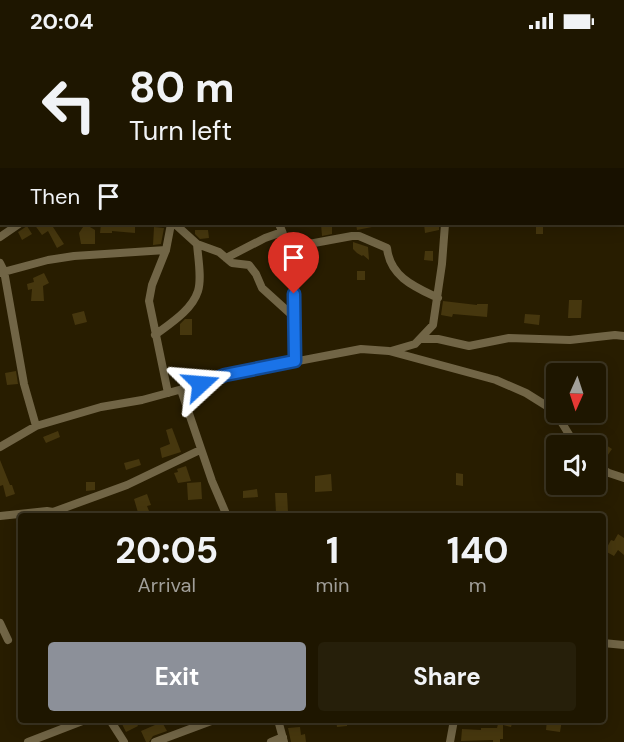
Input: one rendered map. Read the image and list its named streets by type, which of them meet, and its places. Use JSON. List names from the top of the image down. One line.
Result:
{"north":"bottom","page":{"status":"20:04","turn":["80 m","Turn left"],"then":"Then","eta":["20:05","Arrival","1","min","140","m"],"buttons":["Exit","Share"]}}
